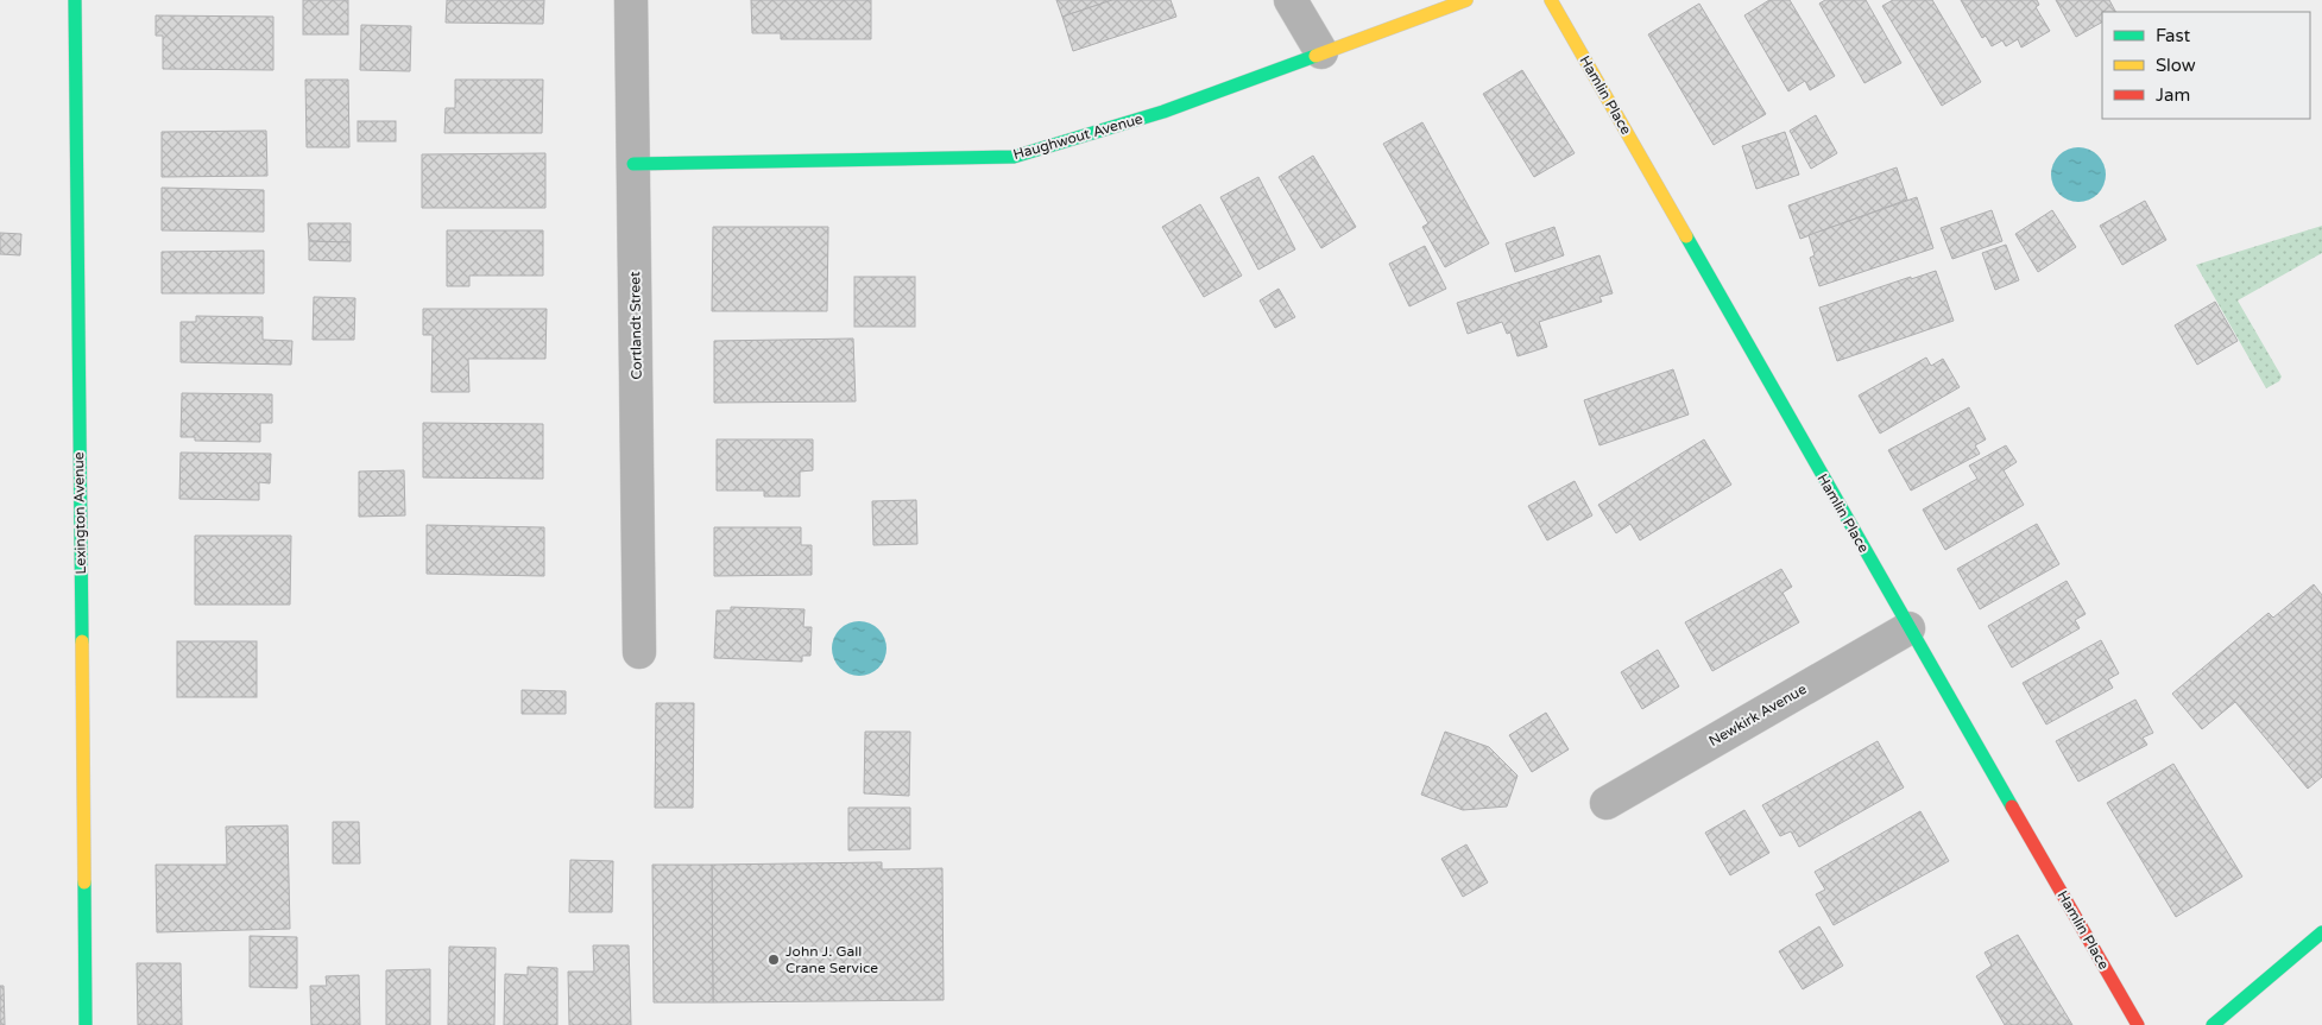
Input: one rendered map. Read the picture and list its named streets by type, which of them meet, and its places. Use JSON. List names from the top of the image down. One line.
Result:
{"streets":{"street":["Hamlin Place","Haughwout Avenue","Cortlandt Street","Lexington Avenue","Newkirk Avenue"]},"crossings":[["Hamlin Place","Newkirk Avenue"],["Haughwout Avenue","Cortlandt Street"]],"places":["John J. Gall Crane Service"],"legend":["Fast","Slow","Jam"]}
